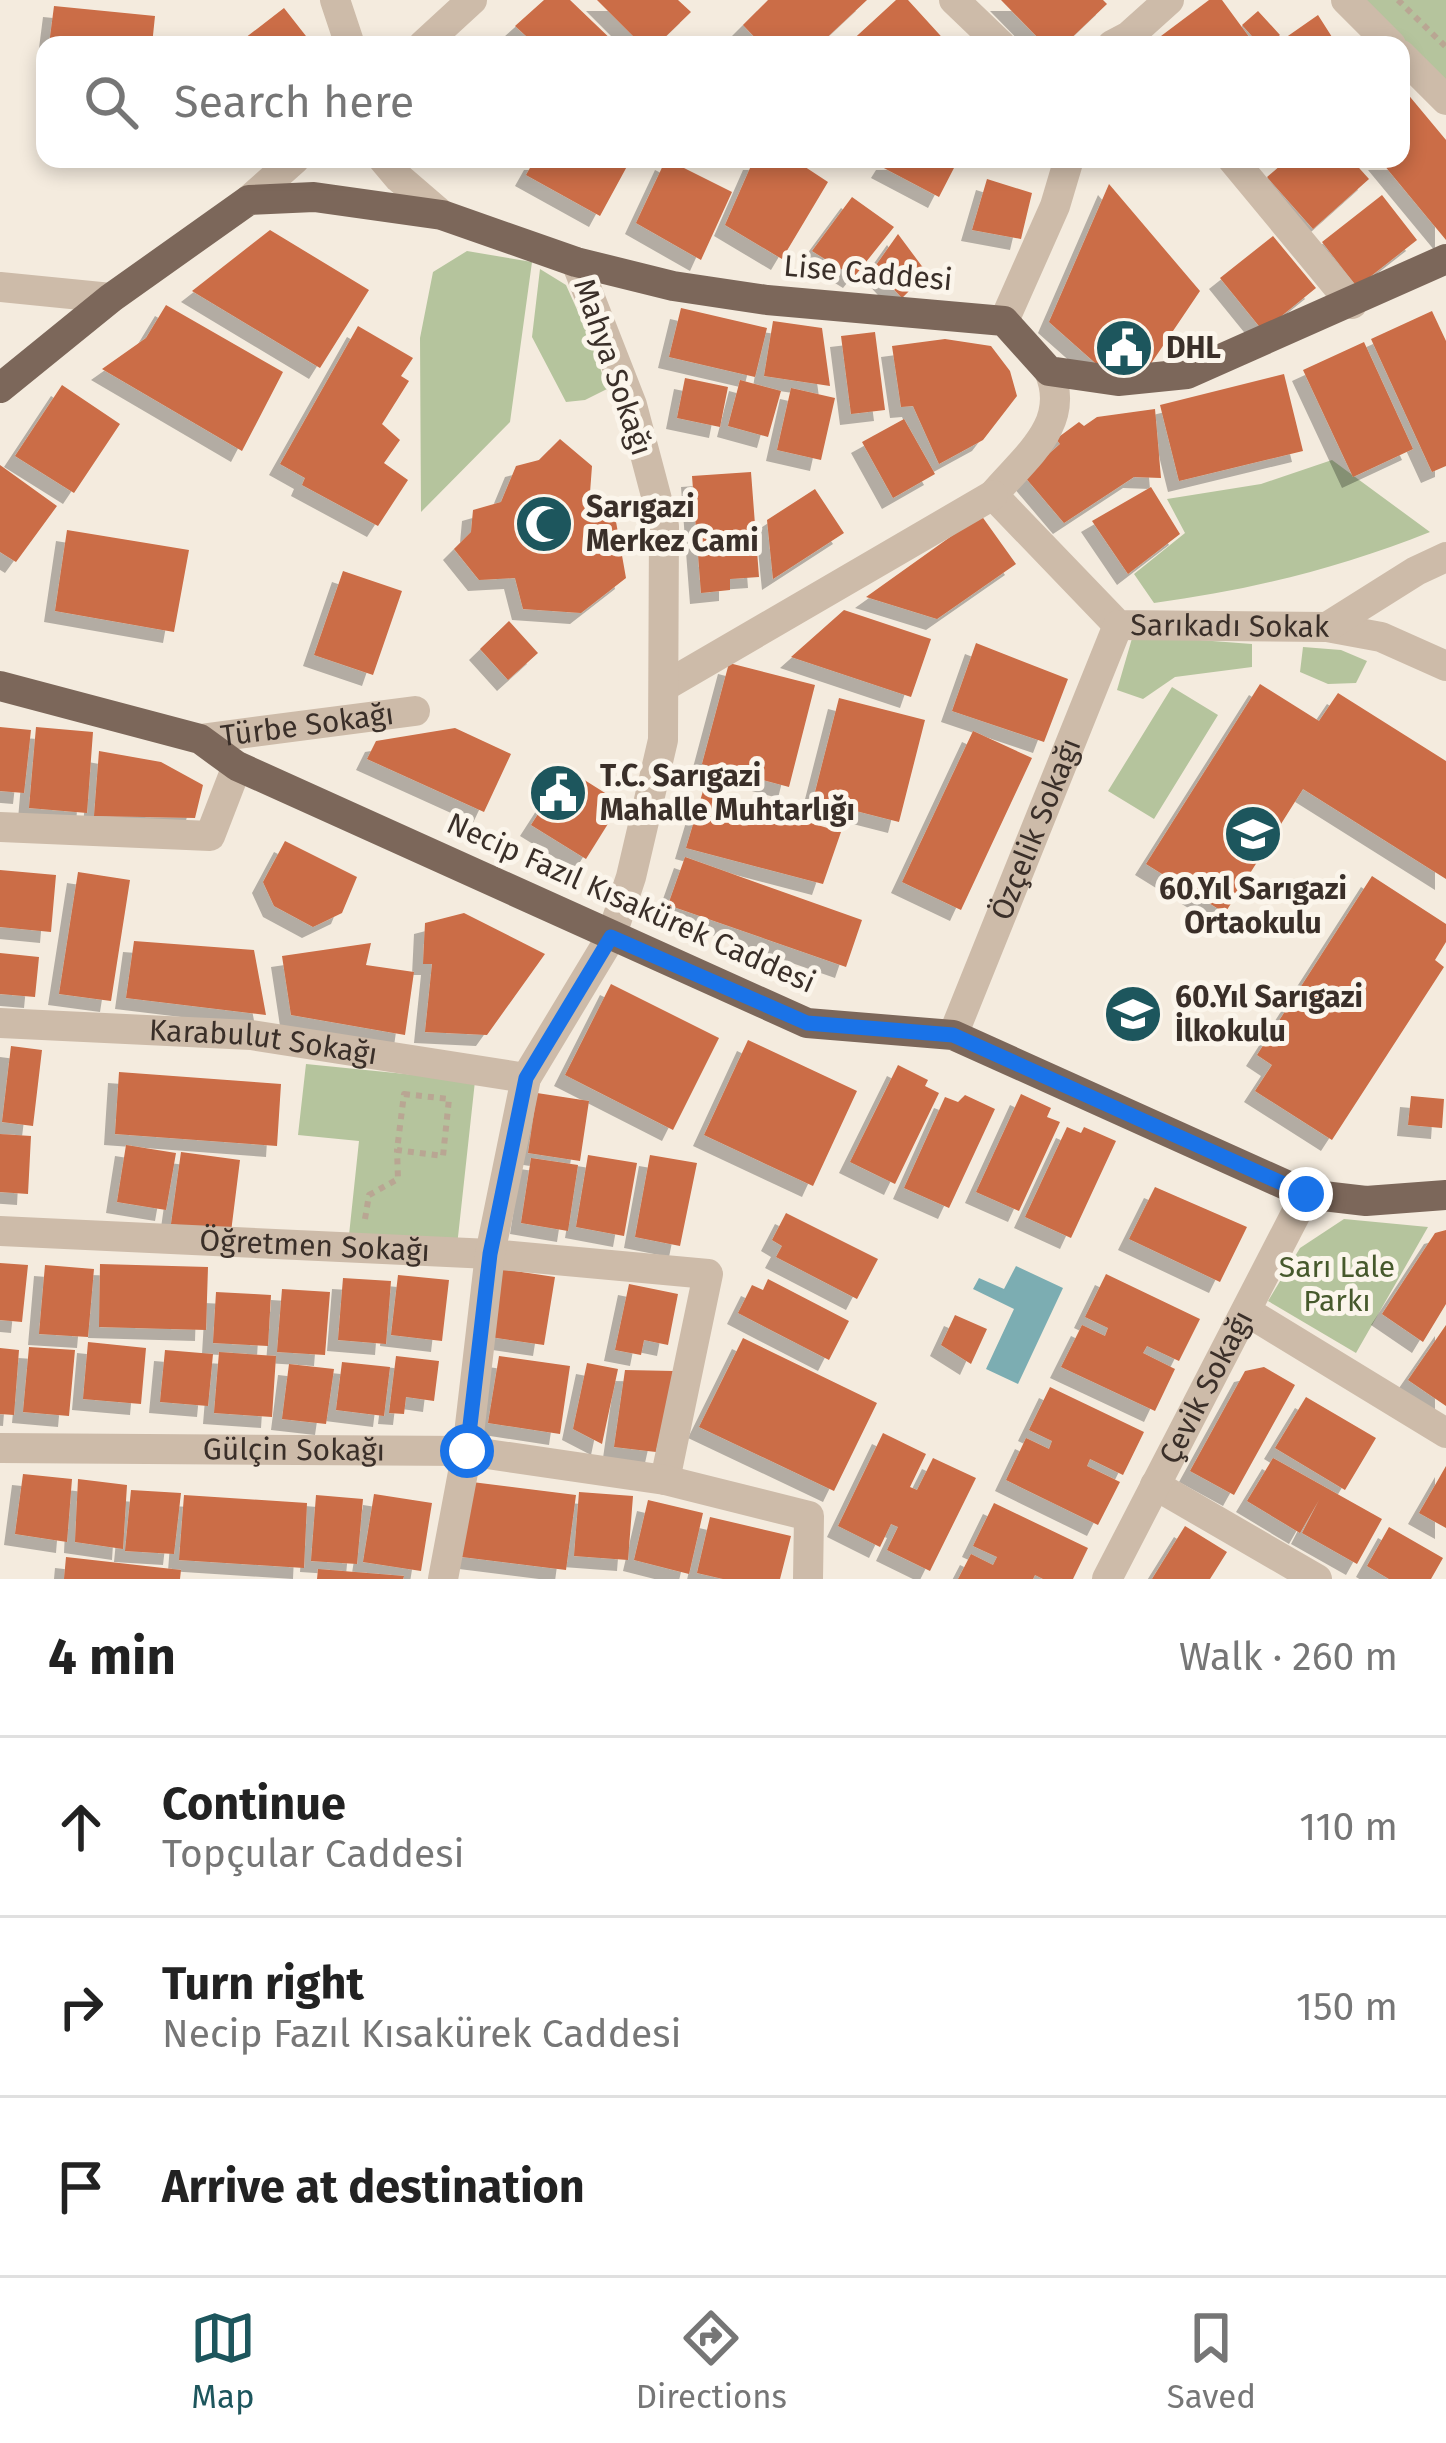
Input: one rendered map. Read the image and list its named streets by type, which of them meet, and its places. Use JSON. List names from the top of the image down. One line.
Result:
{"streets":{"main road":["Lise Caddesi","Necip Fazıl Kısakürek Caddesi"],"street":["Mahya Sokağı","Sarıkadı Sokak","Türbe Sokağı","Özçelik Sokağı","Karabulut Sokağı","Öğretmen Sokağı","Çevik Sokağı","Gülçin Sokağı"]},"crossings":[["Lise Caddesi","Mahya Sokağı"],["Mahya Sokağı","Necip Fazıl Kısakürek Caddesi"],["Mahya Sokağı","Karabulut Sokağı"],["Mahya Sokağı","Öğretmen Sokağı"],["Mahya Sokağı","Gülçin Sokağı"],["Sarıkadı Sokak","Özçelik Sokağı"],["Türbe Sokağı","Necip Fazıl Kısakürek Caddesi"],["Özçelik Sokağı","Necip Fazıl Kısakürek Caddesi"],["Necip Fazıl Kısakürek Caddesi","Çevik Sokağı"],["Öğretmen Sokağı","Gülçin Sokağı"]],"parks":["Sarı Lale Parkı"],"places":{"public building":["DHL","T.C. Sarıgazi Mahalle Muhtarlığı"],"mosque":["Sarıgazi Merkez Cami"],"school or university":["60.Yıl Sarıgazi Ortaokulu","60.Yıl Sarıgazi İlkokulu"]},"page":{"search":"Search here","heading":["4 min","Walk · 260 m"],"list":[["Continue","Topçular Caddesi","110 m"],["Turn right","Necip Fazıl Kısakürek Caddesi","150 m"],"Arrive at destination"],"nav":["Map","Directions","Saved"]}}
